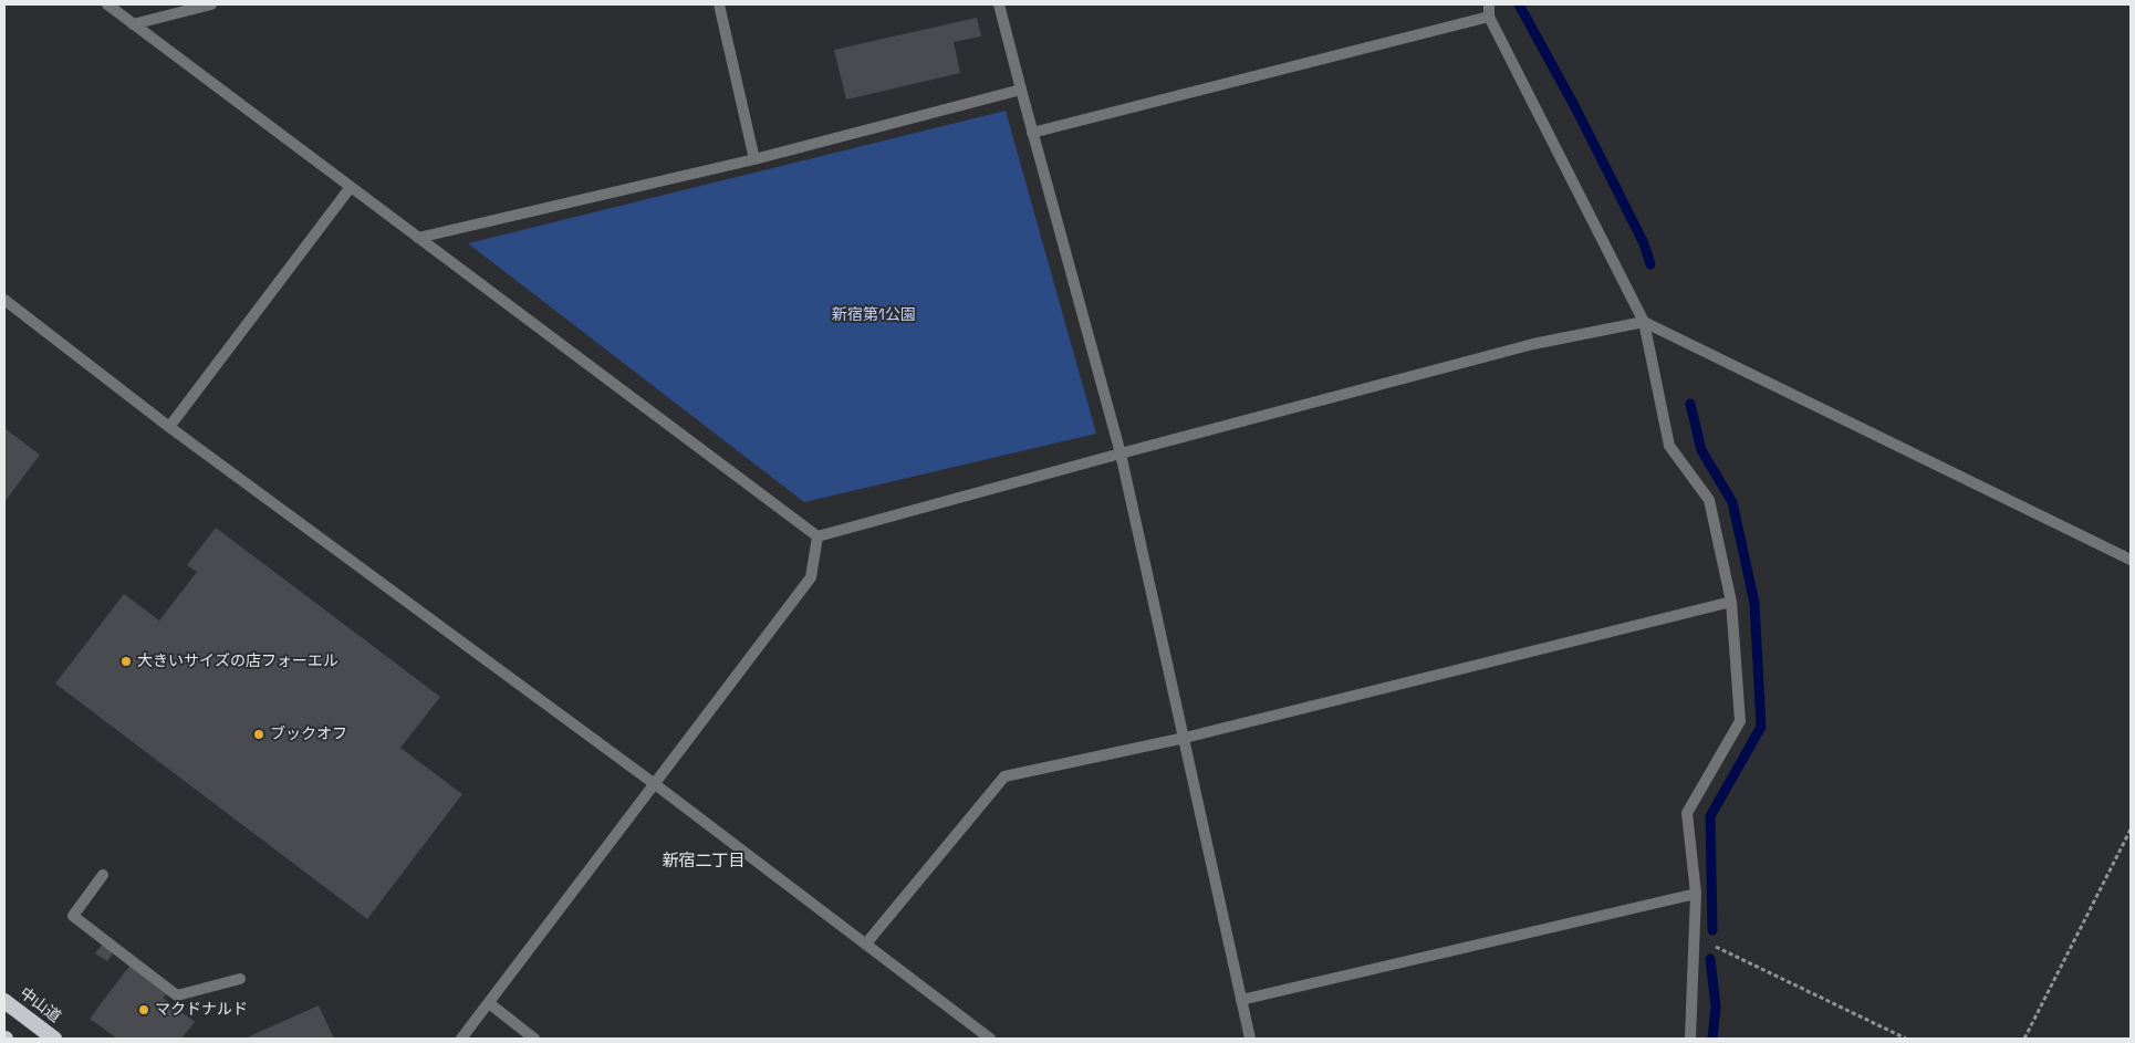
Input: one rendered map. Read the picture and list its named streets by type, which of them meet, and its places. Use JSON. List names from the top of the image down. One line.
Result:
{"streets":{"highway":["中山道"]},"districts":["新宿二丁目"],"parks":["新宿第1公園"],"places":["大きいサイズの店フォーエル","ブックオフ","マクドナルド"]}
